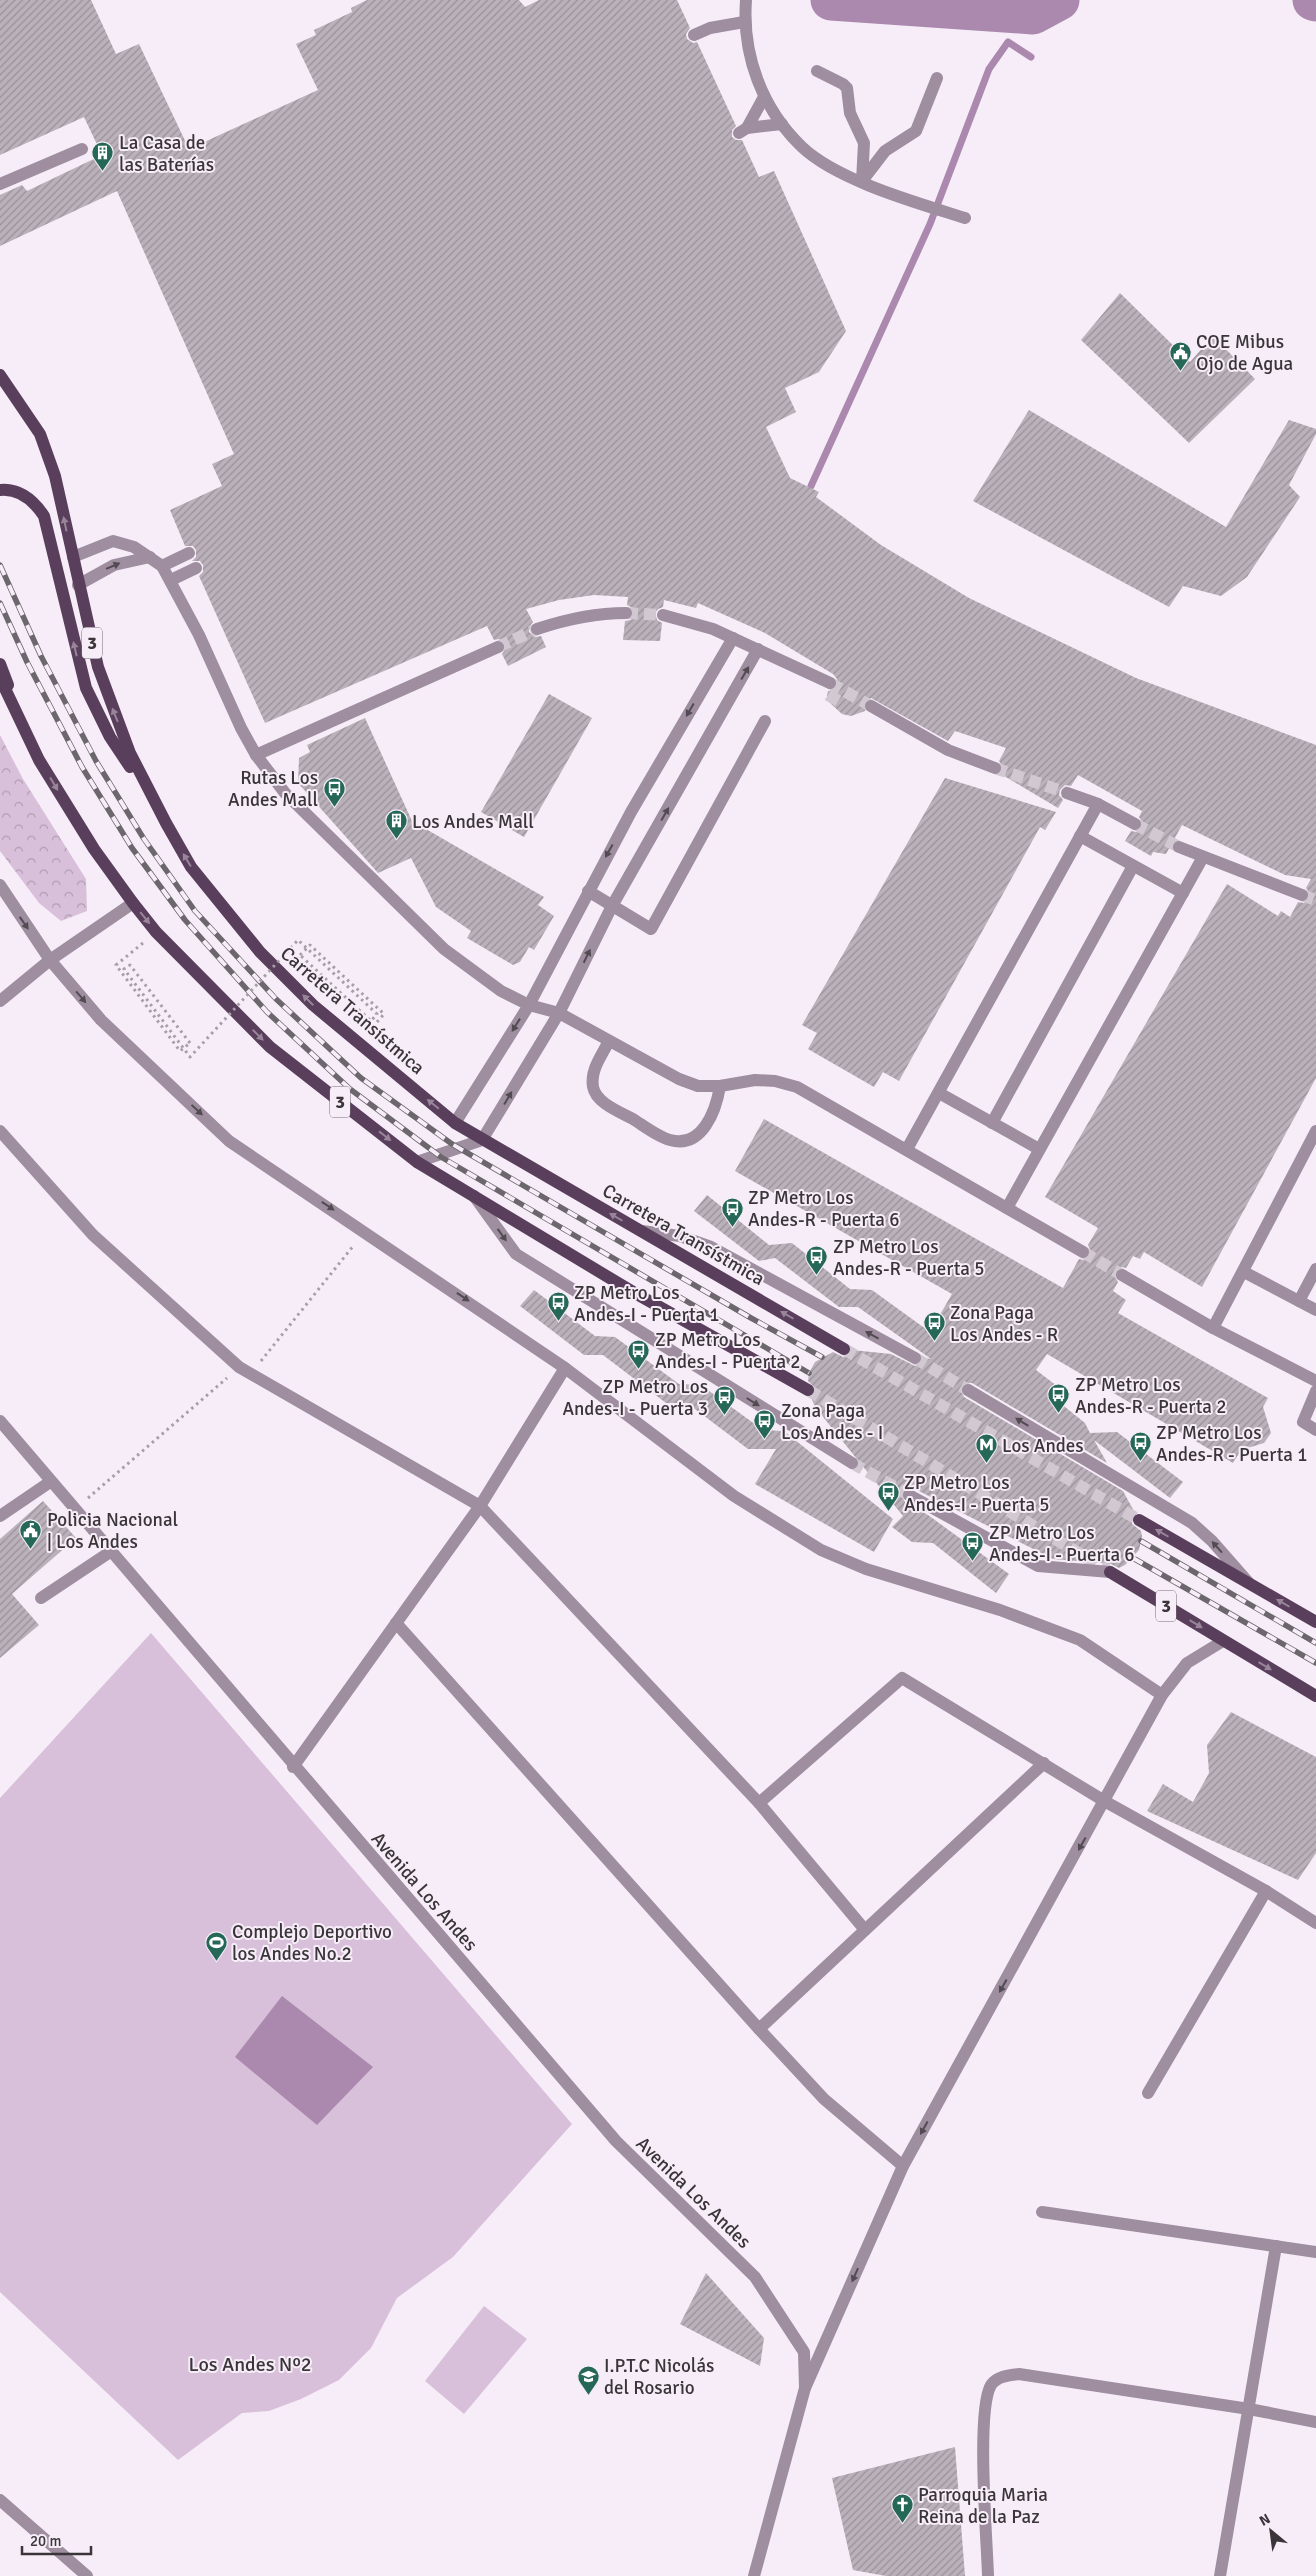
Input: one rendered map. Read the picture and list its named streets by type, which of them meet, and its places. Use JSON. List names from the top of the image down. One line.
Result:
{"streets":{"main road":["3","Carretera Transístmica"],"street":["Avenida Los Andes"]},"districts":["Los Andes Nº2"],"places":{"building":["La Casa de las Baterías","Los Andes Mall"],"public building":["COE Mibus Ojo de Agua","Policia Nacional | Los Andes"],"bus stop":["Rutas Los Andes Mall","ZP Metro Los Andes-R - Puerta 6","ZP Metro Los Andes-R - Puerta 5","ZP Metro Los Andes-I - Puerta 1","Zona Paga Los Andes - R","ZP Metro Los Andes-I - Puerta 2","ZP Metro Los Andes-R - Puerta 2","ZP Metro Los Andes-I - Puerta 3","Zona Paga Los Andes - I","ZP Metro Los Andes-R - Puerta 1","ZP Metro Los Andes-I - Puerta 5","ZP Metro Los Andes-I - Puerta 6"],"metro station":["Los Andes"],"sports":["Complejo Deportivo los Andes No.2"],"school or university":["I.P.T.C Nicolás del Rosario"],"church":["Parroquia Maria Reina de la Paz"]},"scale_bar":"20 m","north":"top left"}
